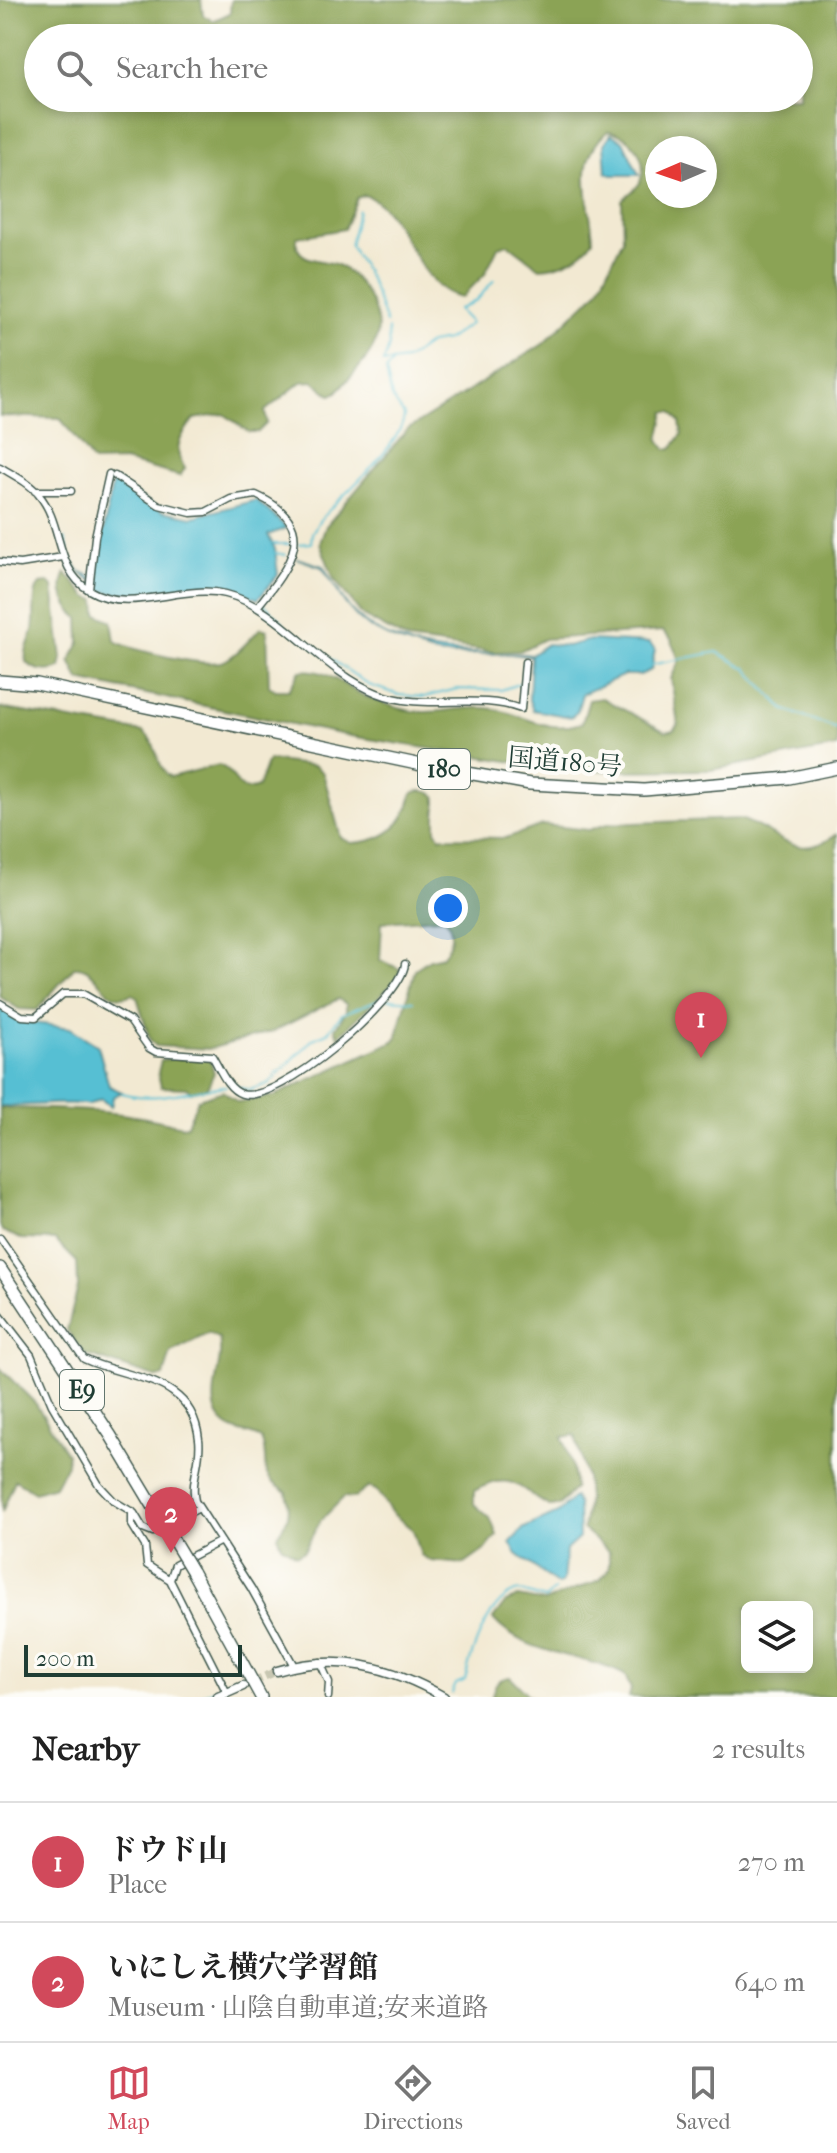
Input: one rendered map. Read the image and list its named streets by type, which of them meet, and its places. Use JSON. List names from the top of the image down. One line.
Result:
{"streets":{"highway":["国道180号","180","E9"]},"scale_bar":"200 m","north":"left","page":{"search":"Search here","pins":["1","2"],"scale":"200 m","heading":["Nearby","2 results"],"list":[{"mark":"1","name":"ドウド山","note":"Place","value":"270 m"},{"mark":"2","name":"いにしえ横穴学習館","note":"Museum · 山陰自動車道;安来道路","value":"640 m"}],"nav":["Map","Directions","Saved"]}}
